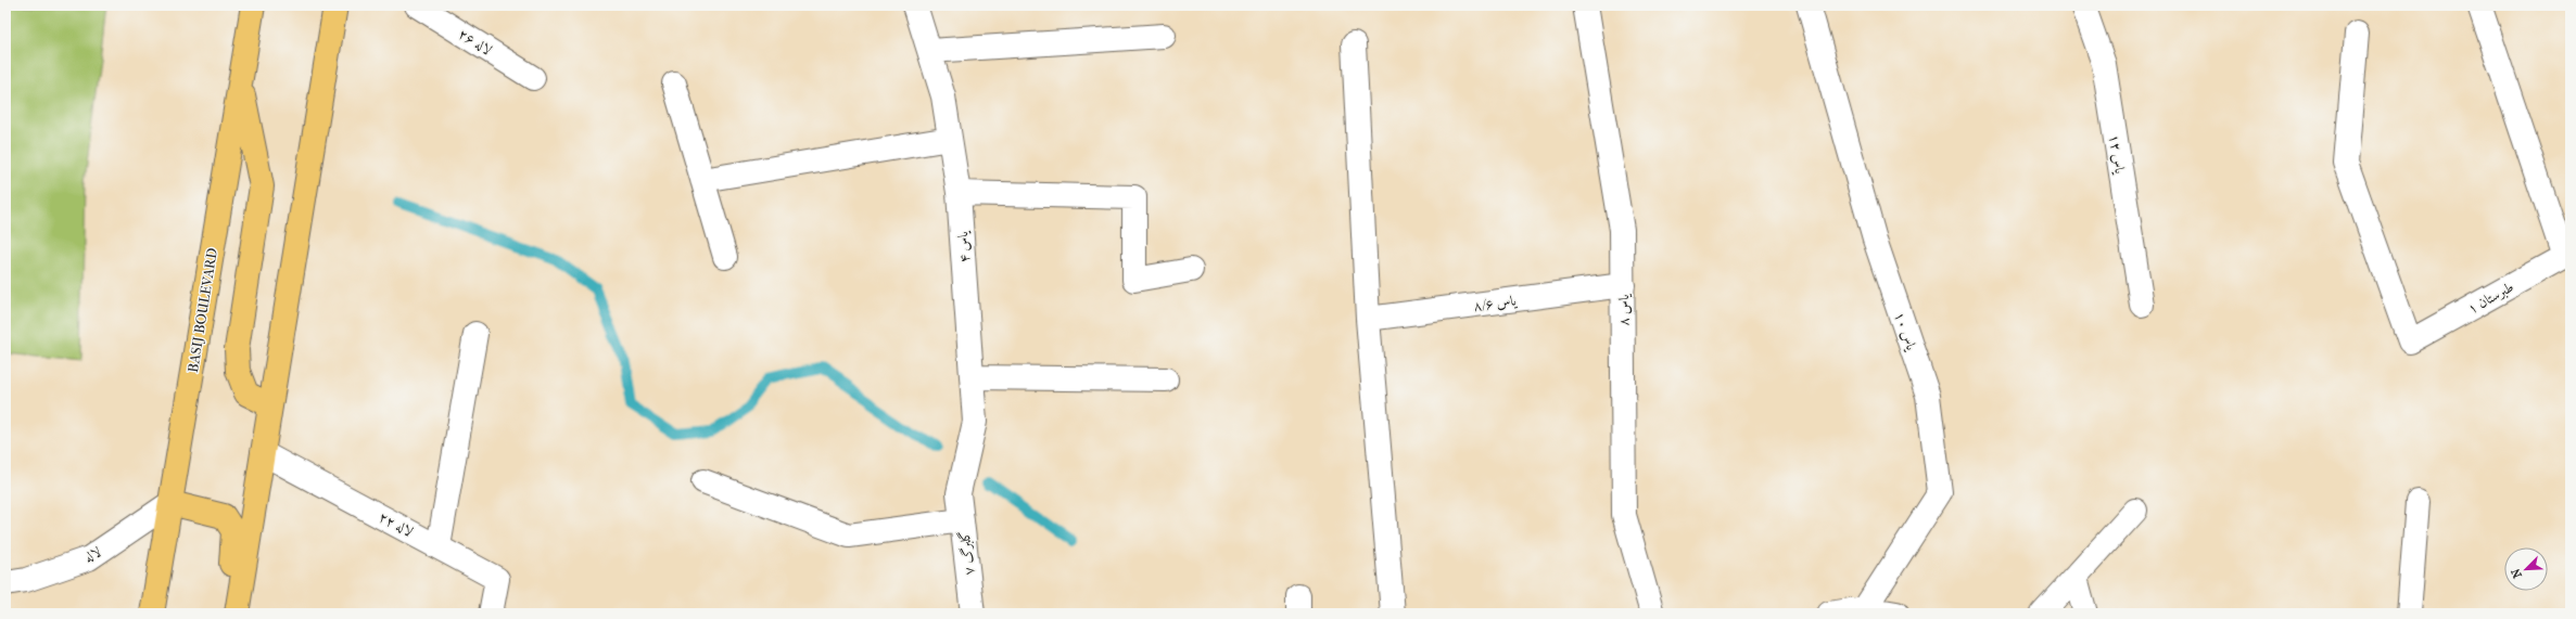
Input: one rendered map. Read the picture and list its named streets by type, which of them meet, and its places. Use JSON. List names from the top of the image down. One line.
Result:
{"streets":{"main road":["BASIJ BOULEVARD"],"street":["لاله ۲۶","یاس ۱۲","یاس ۴","طبرستان ۱","یاس ۸/۶","یاس ۸","یاس ۱۰","لاله ۲۲","گلبرگ ۷","لاله"]},"crossings":[["یاس ۴","گلبرگ ۷"],["یاس ۸/۶","یاس ۸"],["BASIJ BOULEVARD","لاله"]],"north":"bottom left"}
